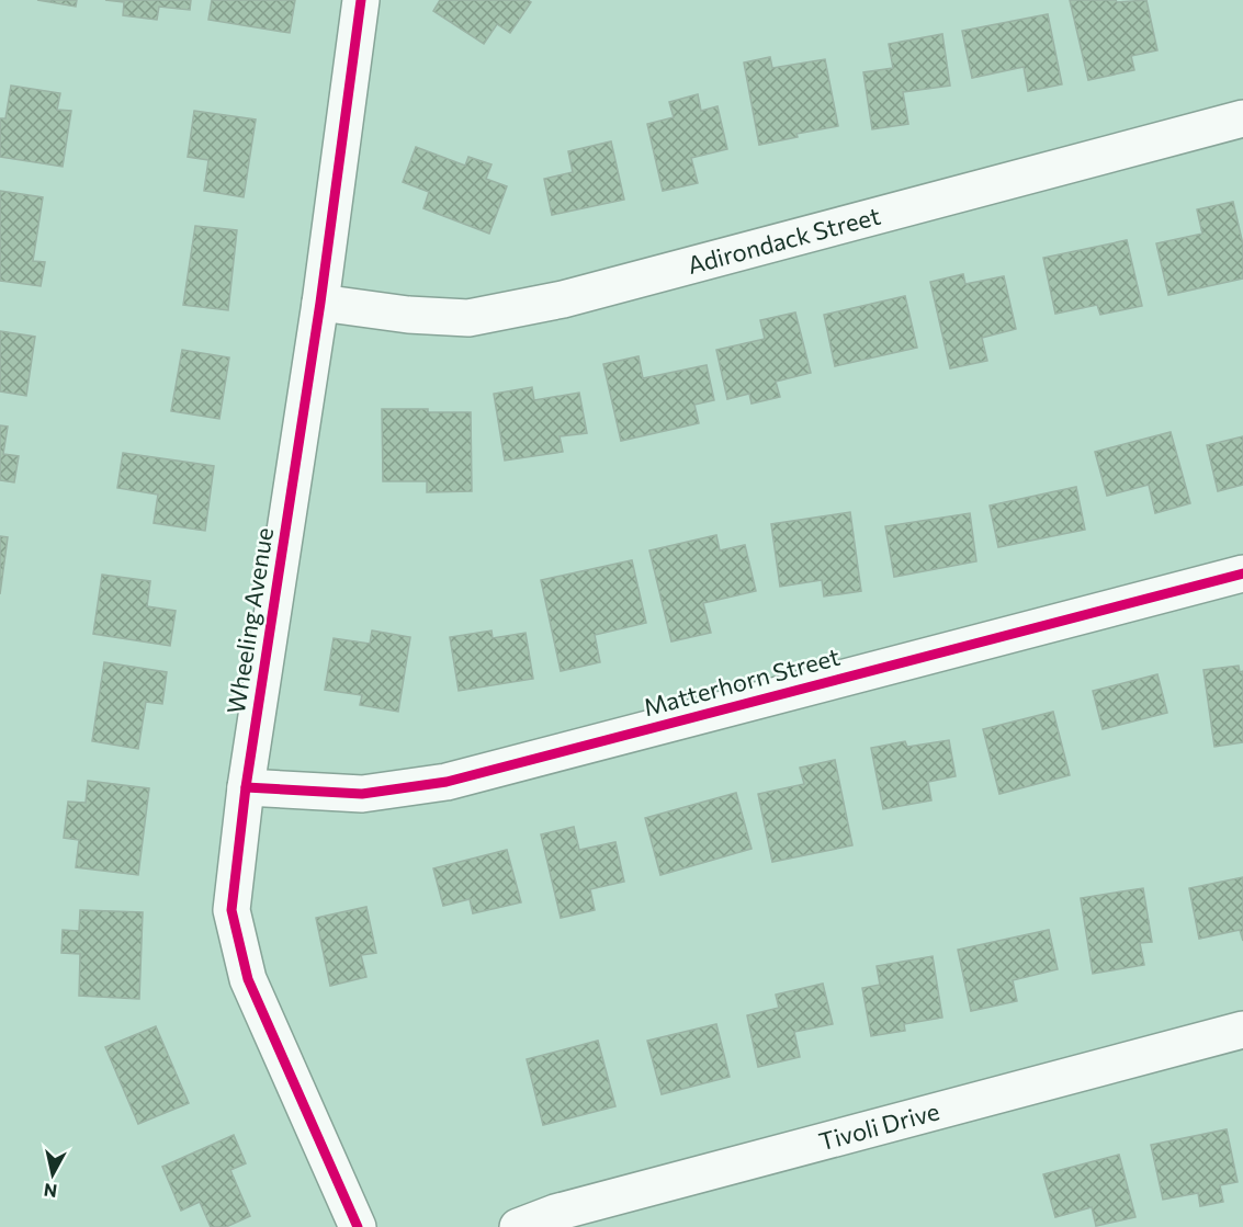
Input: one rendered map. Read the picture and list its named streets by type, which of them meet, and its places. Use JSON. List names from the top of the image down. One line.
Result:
{"streets":{"street":["Adirondack Street","Wheeling Avenue","Matterhorn Street","Tivoli Drive"]},"crossings":[["Adirondack Street","Wheeling Avenue"],["Wheeling Avenue","Matterhorn Street"]],"north":"bottom"}
